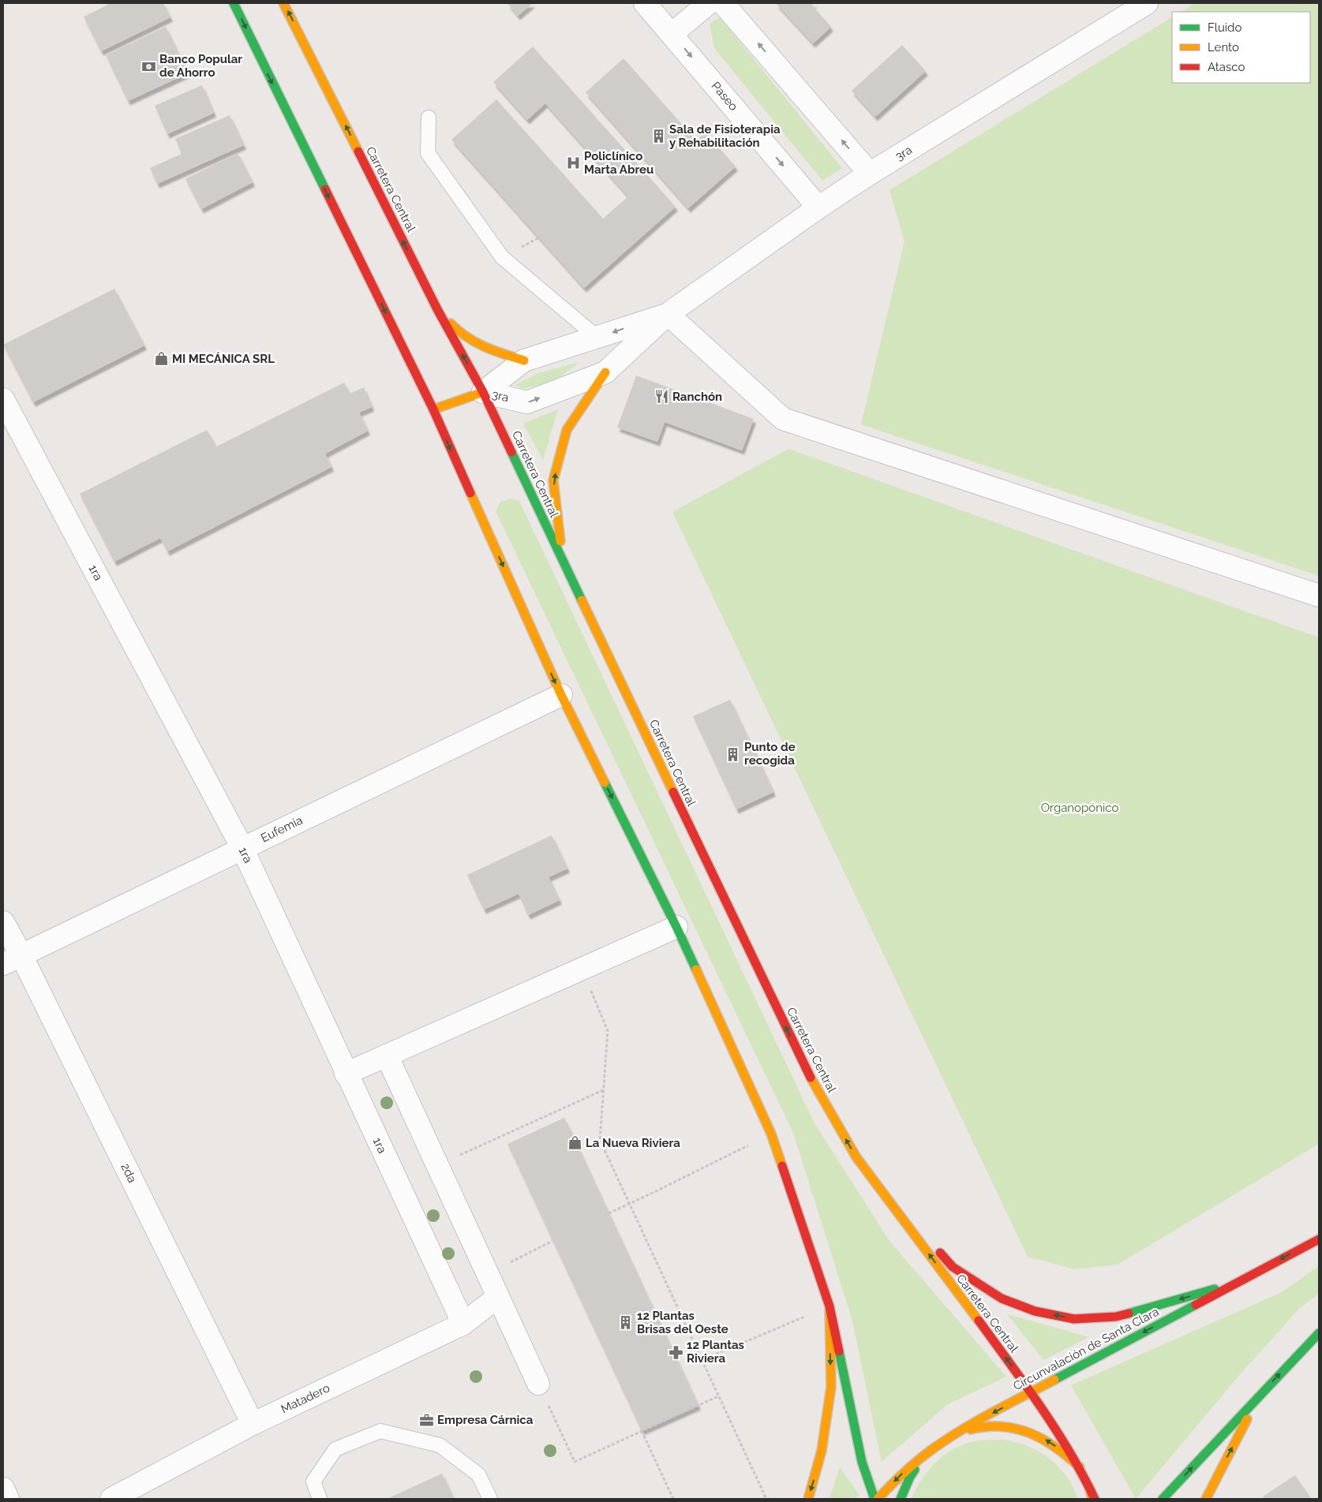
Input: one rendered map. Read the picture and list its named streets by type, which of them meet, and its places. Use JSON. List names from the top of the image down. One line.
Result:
{"streets":{"main road":["Carretera Central","Circunvalación de Santa Clara"],"street":["Paseo","3ra","1ra","Eufemia","2da","Matadero"]},"crossings":[["Paseo","3ra"],["3ra","Carretera Central"],["Carretera Central","Circunvalación de Santa Clara"],["1ra","Eufemia"],["1ra","Matadero"],["Eufemia","2da"],["2da","Matadero"]],"one_way":["Circunvalación de Santa Clara"],"parks":["Organopónico"],"places":{"bank":["Banco Popular de Ahorro"],"building":["Sala de Fisioterapia y Rehabilitación","Punto de recogida","12 Plantas Brisas del Oeste"],"hospital":["Policlínico Marta Abreu"],"shop":["MI MECÁNICA SRL","La Nueva Riviera"],"restaurant":["Ranchón"],"pharmacy":["12 Plantas Riviera"],"office":["Empresa Cárnica"]},"legend":["Fluido","Lento","Atasco"]}
